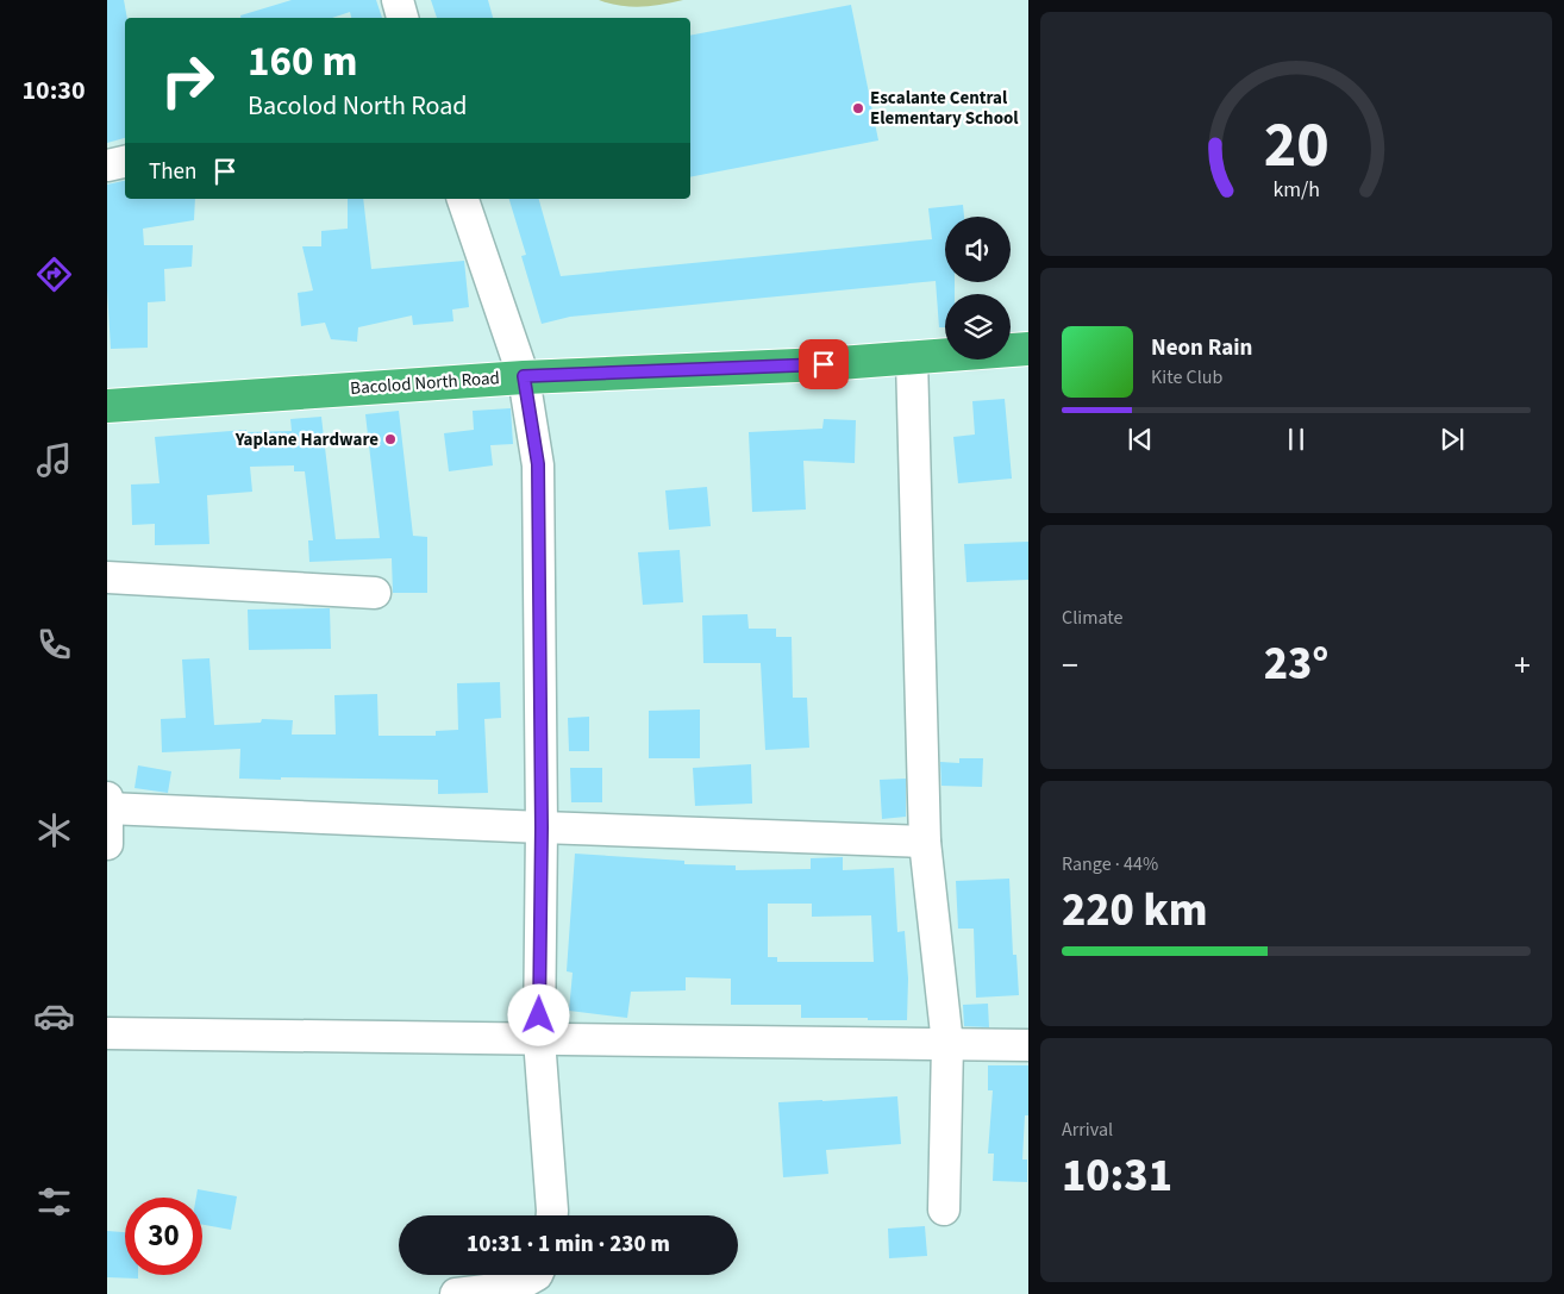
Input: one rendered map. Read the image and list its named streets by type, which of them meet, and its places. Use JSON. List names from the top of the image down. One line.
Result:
{"streets":{"highway":["Bacolod North Road"]},"places":["Escalante Central Elementary School","Yaplane Hardware"],"page":{"tabs":"10:30","turn":["160 m","Bacolod North Road"],"then":"Then","song":["Neon Rain","Kite Club"],"tile":["Climate",["Range · 44%","220 km"],["Arrival","10:31"]],"heat":["−","23°","+"],"limit":"30","trip":"10:31 · 1 min · 230 m","gauge":["20","km/h"]}}
